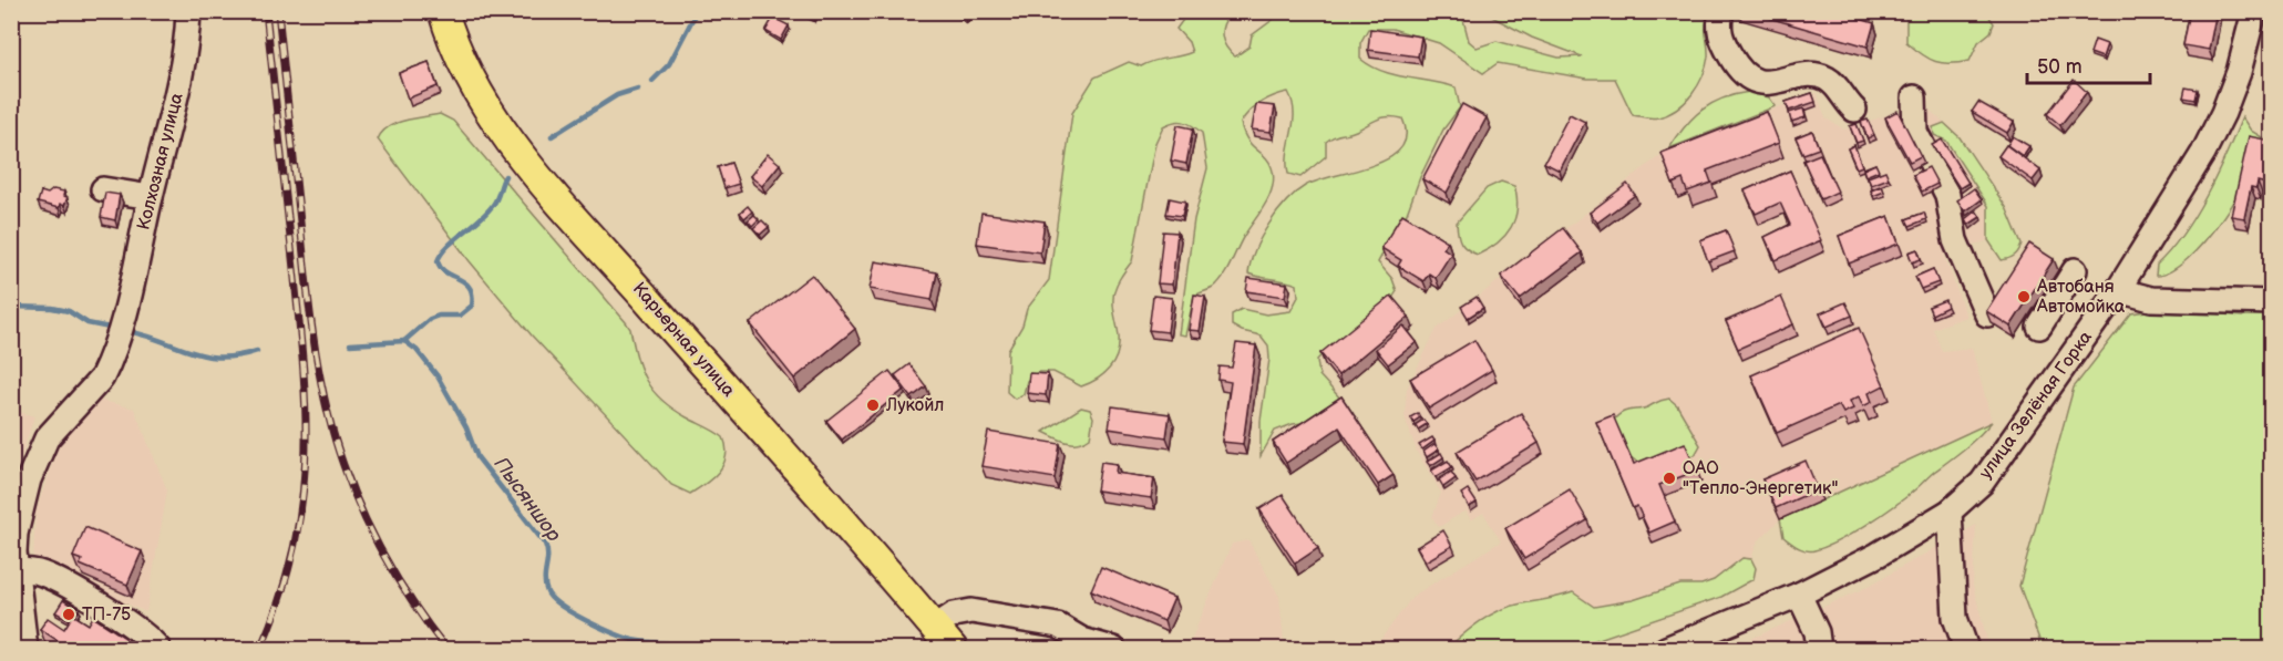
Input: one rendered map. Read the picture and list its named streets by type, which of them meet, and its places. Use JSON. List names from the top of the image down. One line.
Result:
{"streets":{"main road":["Карьерная улица"],"street":["Колхозная улица","улица Зелёная Горка"]},"water":["Пысяншор"],"places":["Автобаня Автомойка","Лукойл","ОАО \"Тепло-Энергетик\"","ТП-75"],"scale_bar":"50 m"}
